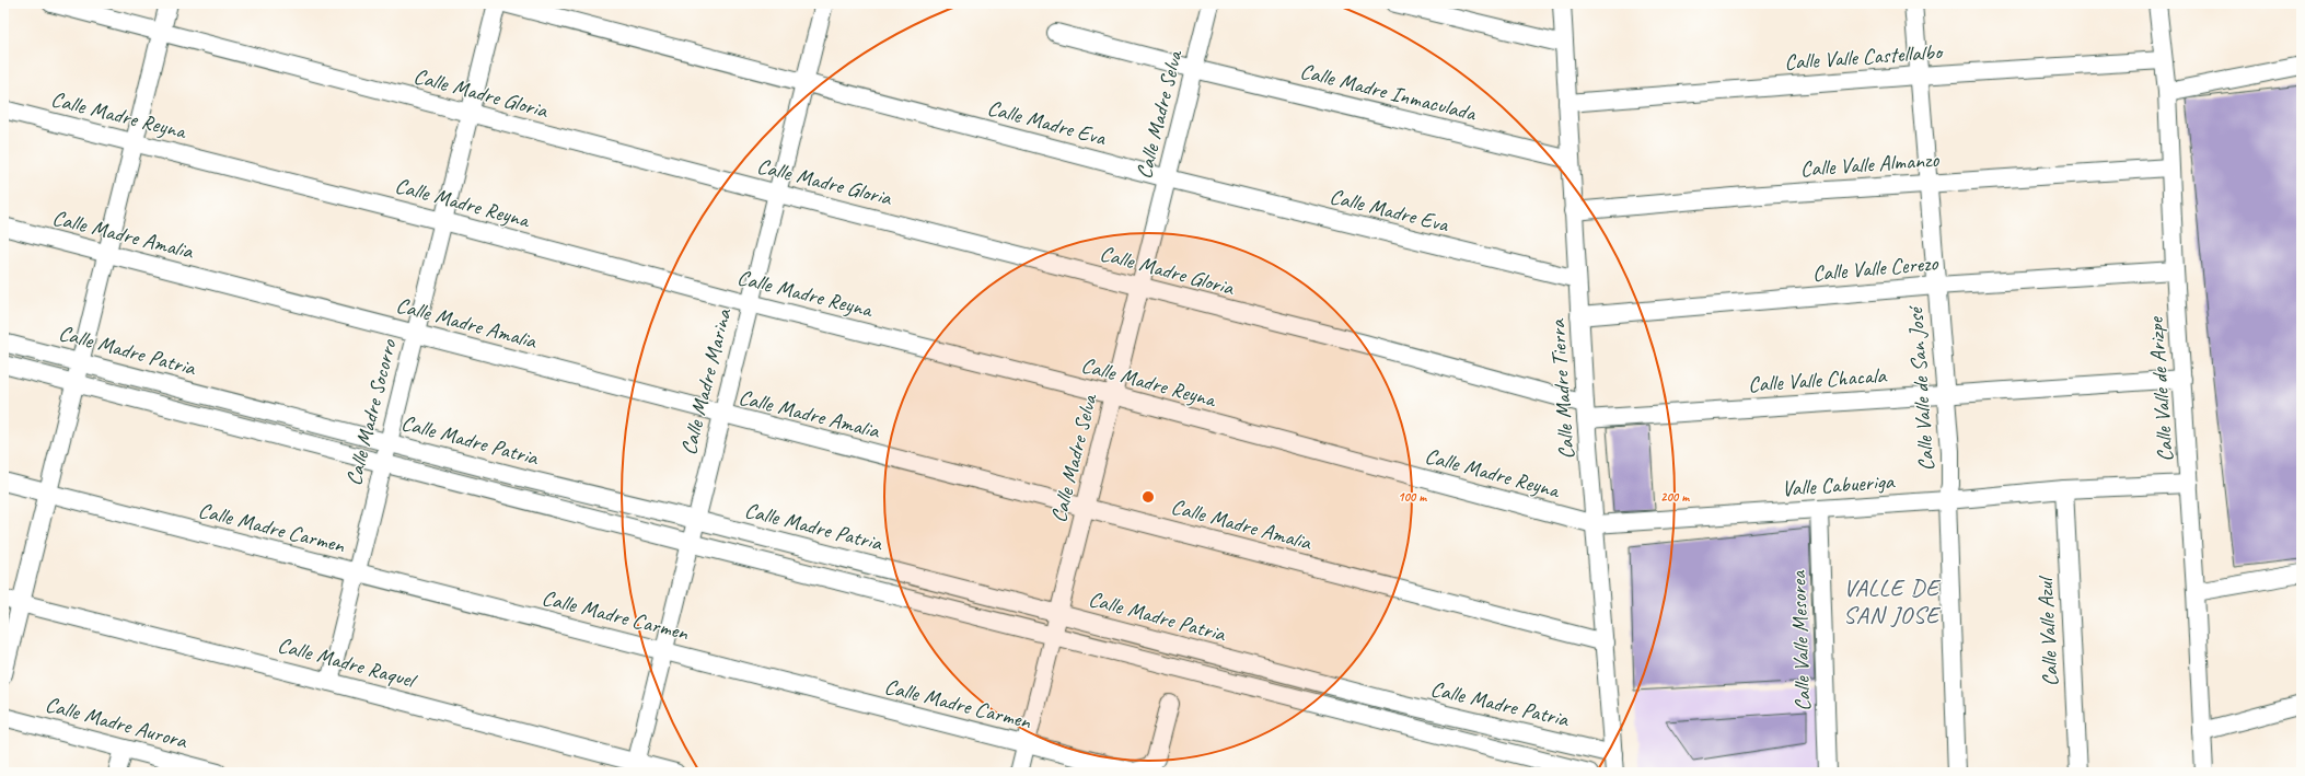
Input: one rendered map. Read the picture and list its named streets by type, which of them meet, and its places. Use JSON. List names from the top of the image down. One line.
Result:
{"streets":{"street":["Calle Valle Castellalbo","Calle Madre Inmaculada","Calle Madre Gloria","Calle Madre Reyna","Calle Madre Selva","Calle Madre Eva","Calle Valle Almanzo","Calle Madre Amalia","Calle Valle Cerezo","Calle Madre Patria","Calle Valle Chacala","Calle Madre Marina","Calle Madre Tierra","Calle Valle de San José","Calle Valle de Arizpe","Calle Madre Socorro","Valle Cabueriga","Calle Madre Carmen","Calle Valle Azul","Calle Valle Mesorea","Calle Madre Raquel","Calle Madre Aurora"]},"crossings":[["Calle Valle Castellalbo","Calle Madre Tierra"],["Calle Valle Castellalbo","Calle Valle de San José"],["Calle Valle Castellalbo","Calle Valle de Arizpe"],["Calle Madre Inmaculada","Calle Madre Selva"],["Calle Madre Inmaculada","Calle Madre Tierra"],["Calle Madre Gloria","Calle Madre Selva"],["Calle Madre Gloria","Calle Valle Chacala"],["Calle Madre Gloria","Calle Madre Marina"],["Calle Madre Gloria","Calle Madre Tierra"],["Calle Madre Gloria","Calle Madre Socorro"],["Calle Madre Reyna","Calle Madre Selva"],["Calle Madre Reyna","Calle Madre Marina"],["Calle Madre Reyna","Calle Madre Tierra"],["Calle Madre Reyna","Calle Madre Socorro"],["Calle Madre Reyna","Valle Cabueriga"],["Calle Madre Selva","Calle Madre Eva"],["Calle Madre Selva","Calle Madre Amalia"],["Calle Madre Selva","Calle Madre Patria"],["Calle Madre Selva","Calle Madre Carmen"],["Calle Madre Eva","Calle Madre Marina"],["Calle Madre Eva","Calle Madre Tierra"],["Calle Valle Almanzo","Calle Madre Tierra"],["Calle Valle Almanzo","Calle Valle de San José"],["Calle Valle Almanzo","Calle Valle de Arizpe"],["Calle Madre Amalia","Calle Madre Marina"],["Calle Madre Amalia","Calle Madre Tierra"],["Calle Madre Amalia","Calle Madre Socorro"],["Calle Valle Cerezo","Calle Madre Tierra"],["Calle Valle Cerezo","Calle Valle de San José"],["Calle Valle Cerezo","Calle Valle de Arizpe"],["Calle Madre Patria","Calle Madre Marina"],["Calle Madre Patria","Calle Madre Tierra"],["Calle Madre Patria","Calle Madre Socorro"],["Calle Valle Chacala","Calle Madre Tierra"],["Calle Valle Chacala","Calle Valle de San José"],["Calle Valle Chacala","Calle Valle de Arizpe"],["Calle Madre Marina","Calle Madre Carmen"],["Calle Madre Marina","Calle Madre Raquel"],["Calle Madre Tierra","Valle Cabueriga"],["Calle Valle de San José","Valle Cabueriga"],["Calle Valle de Arizpe","Valle Cabueriga"],["Calle Madre Socorro","Calle Madre Carmen"],["Calle Madre Socorro","Calle Madre Raquel"],["Valle Cabueriga","Calle Valle Azul"],["Valle Cabueriga","Calle Valle Mesorea"]],"districts":["VALLE DE SAN JOSE"],"rings":["100 m","200 m"]}
